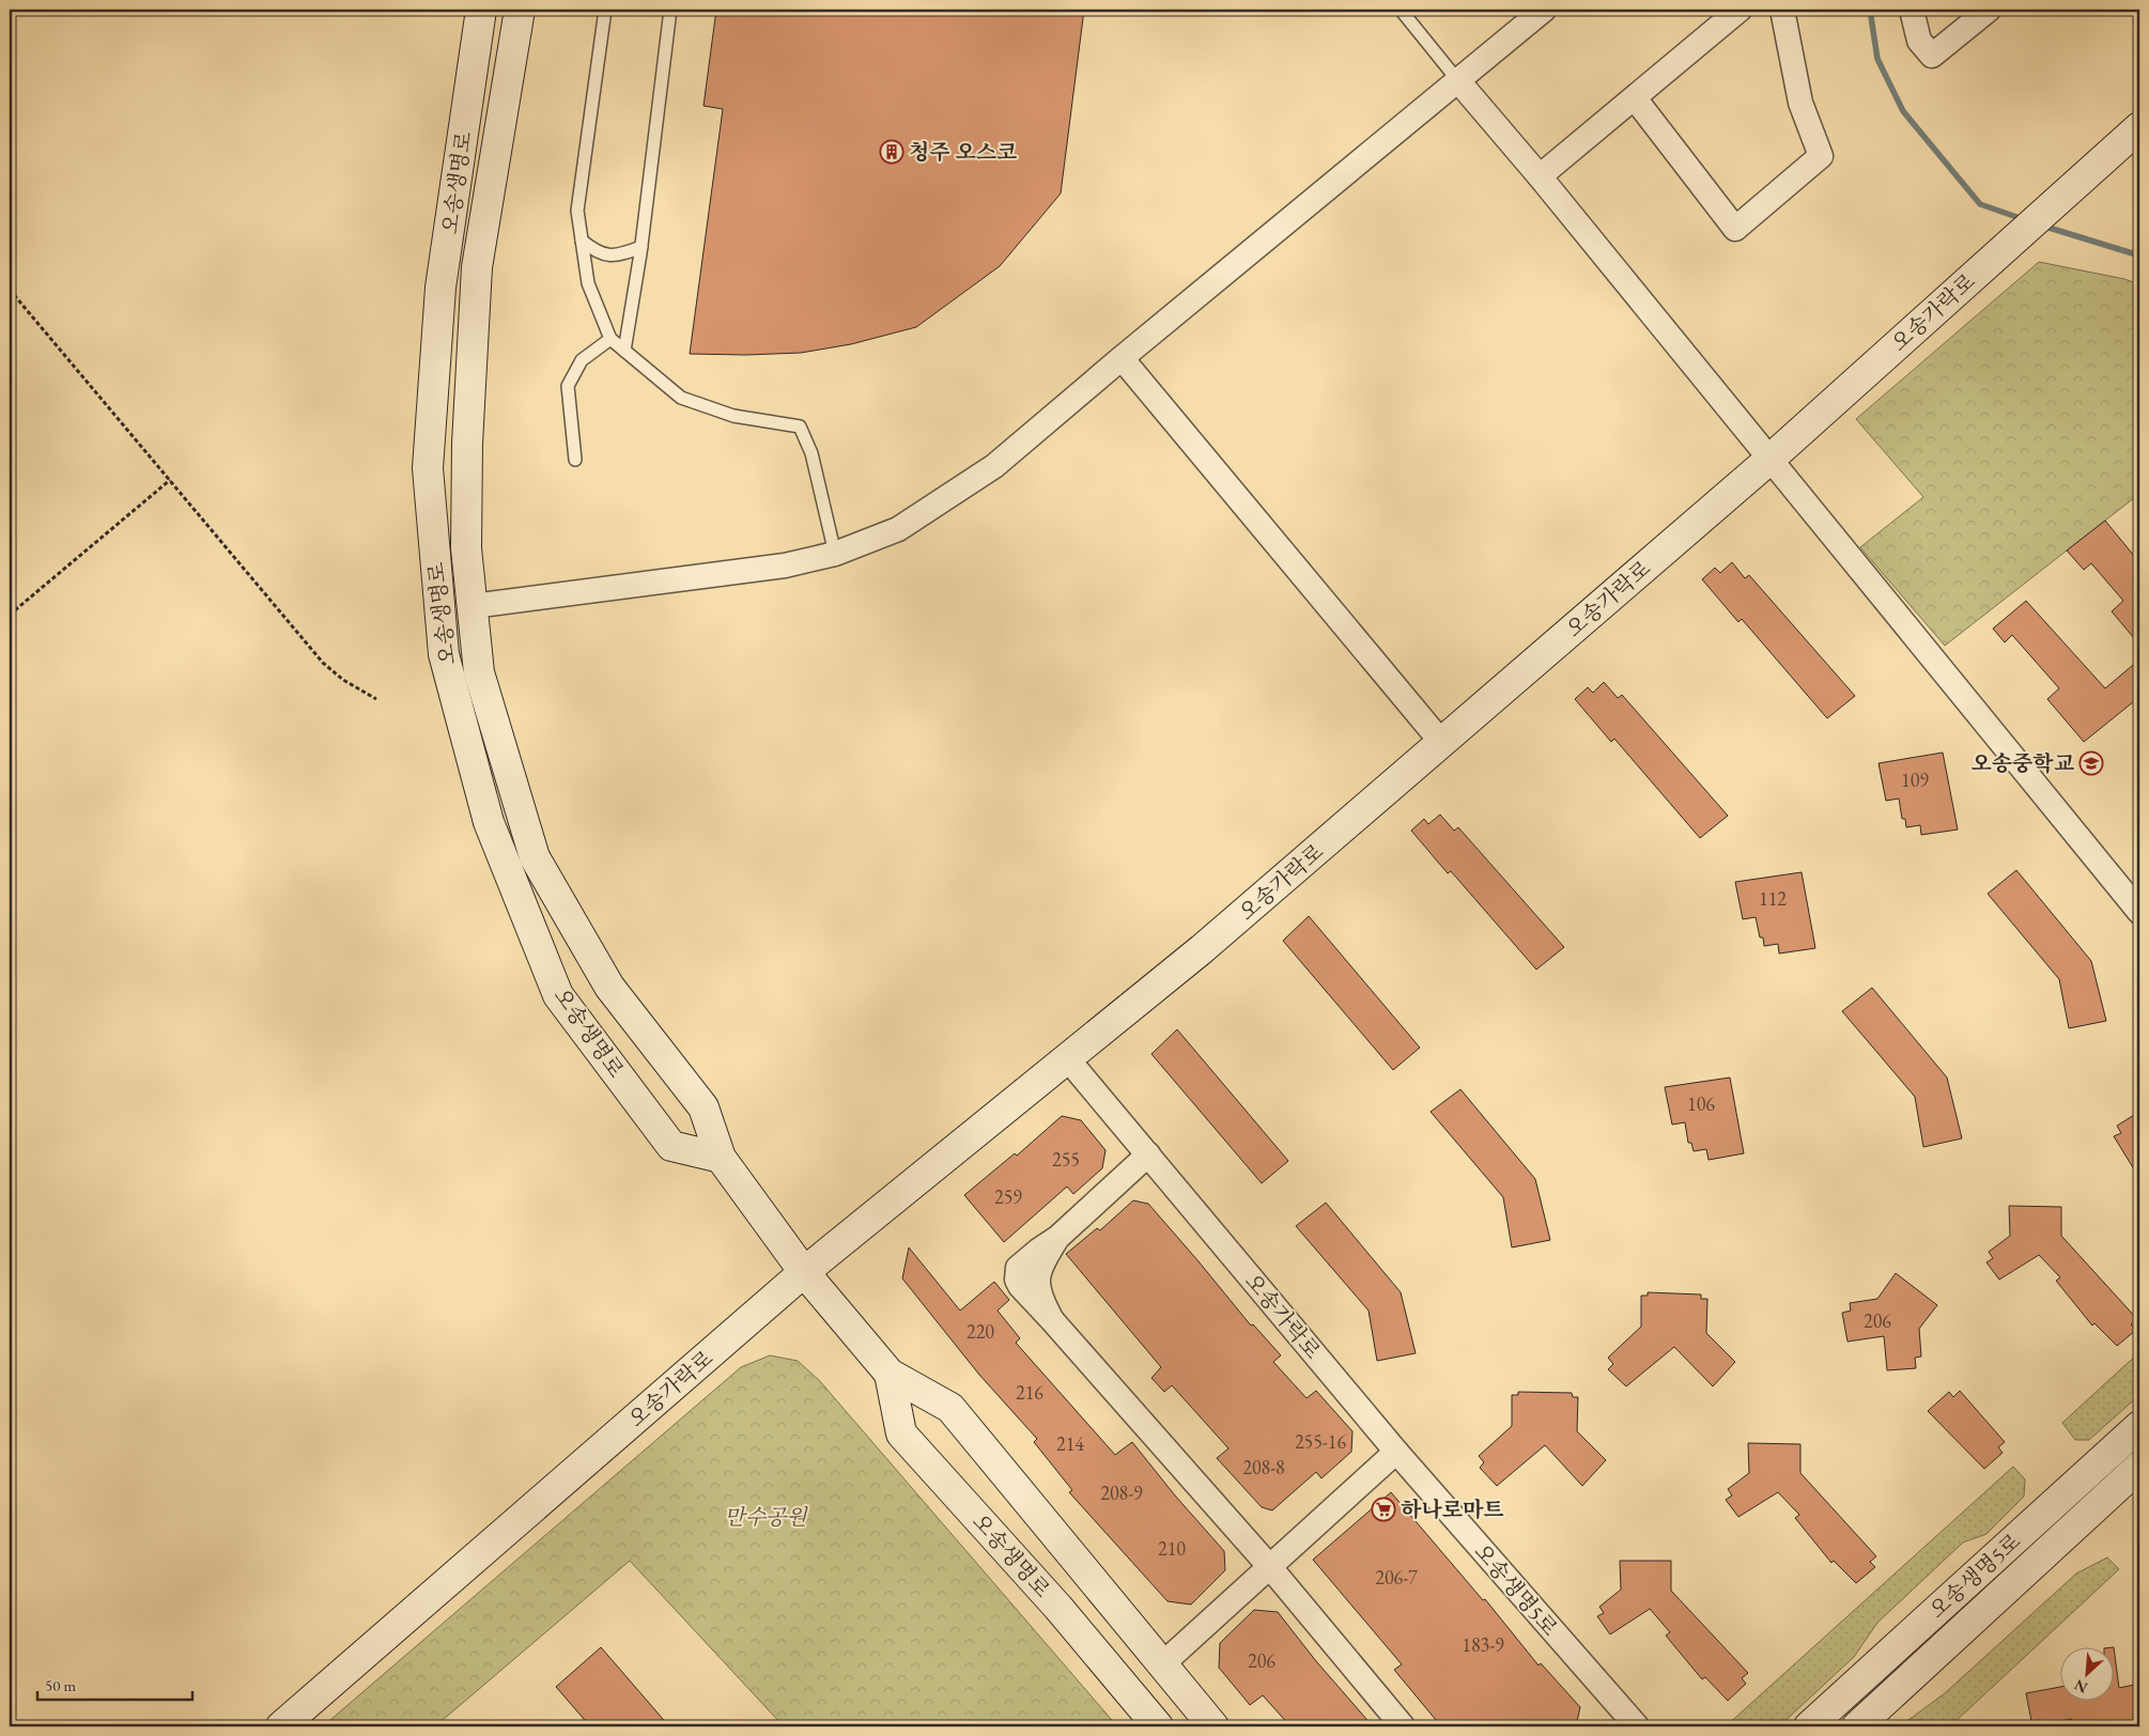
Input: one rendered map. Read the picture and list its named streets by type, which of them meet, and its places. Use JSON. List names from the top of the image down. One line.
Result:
{"streets":{"street":["오송생명로","오송가락로","오송생명5로"]},"crossings":[["오송생명로","오송가락로"],["오송가락로","오송생명5로"]],"parks":["만수공원"],"places":{"building":["청주 오스코"],"school or university":["오송중학교"],"supermarket":["하나로마트"]},"house_numbers":["109","112","106","255","259","206","220","216","255-16","214","208-8","208-9","210","206-7","183-9","206"],"scale_bar":"50 m","north":"bottom left"}
